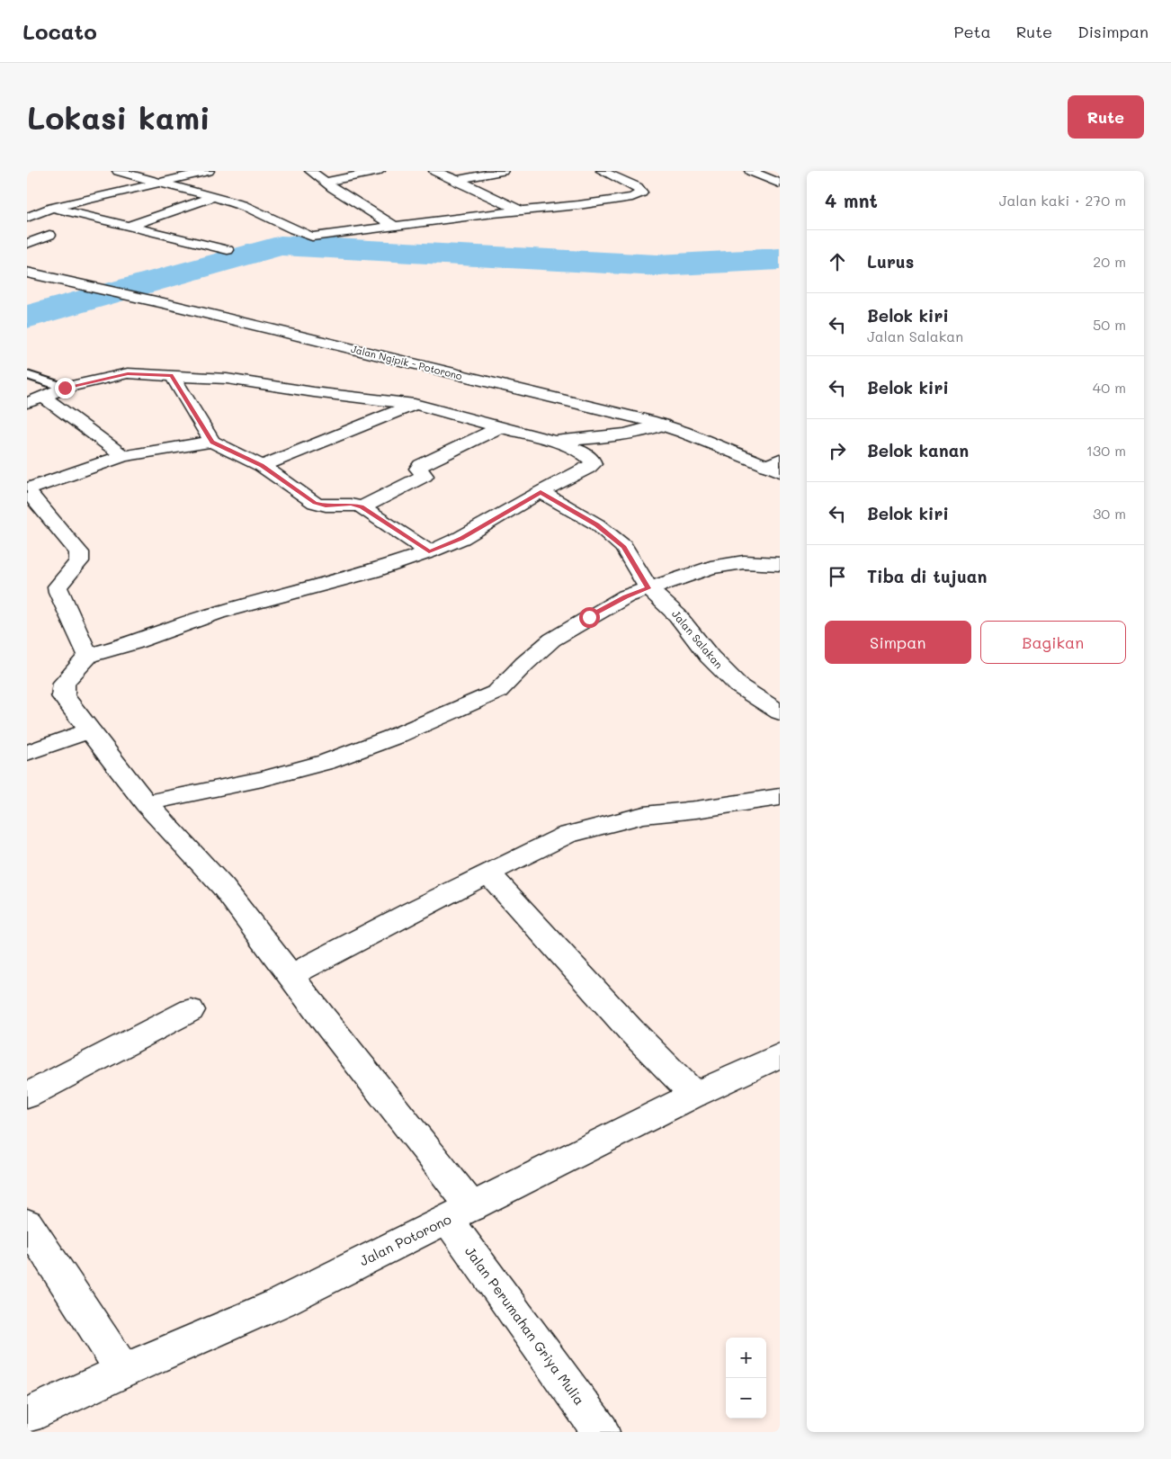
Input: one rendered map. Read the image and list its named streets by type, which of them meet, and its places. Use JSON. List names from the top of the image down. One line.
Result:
{"streets":{"street":["Jalan Ngipik - Potorono","Jalan Salakan","Jalan Potorono","Jalan Perumahan Griya Mulia"]},"crossings":[["Jalan Potorono","Jalan Perumahan Griya Mulia"]],"page":{"header":"Locato","nav":["Peta","Rute","Disimpan"],"buttons":["Rute",["Simpan","Bagikan"]],"title":"Lokasi kami","heading":["4 mnt","Jalan kaki · 270 m"],"list":[["Lurus","20 m"],["Belok kiri","Jalan Salakan","50 m"],["Belok kiri","40 m"],["Belok kanan","130 m"],["Belok kiri","30 m"],"Tiba di tujuan"],"map_buttons":["+","−"]}}
